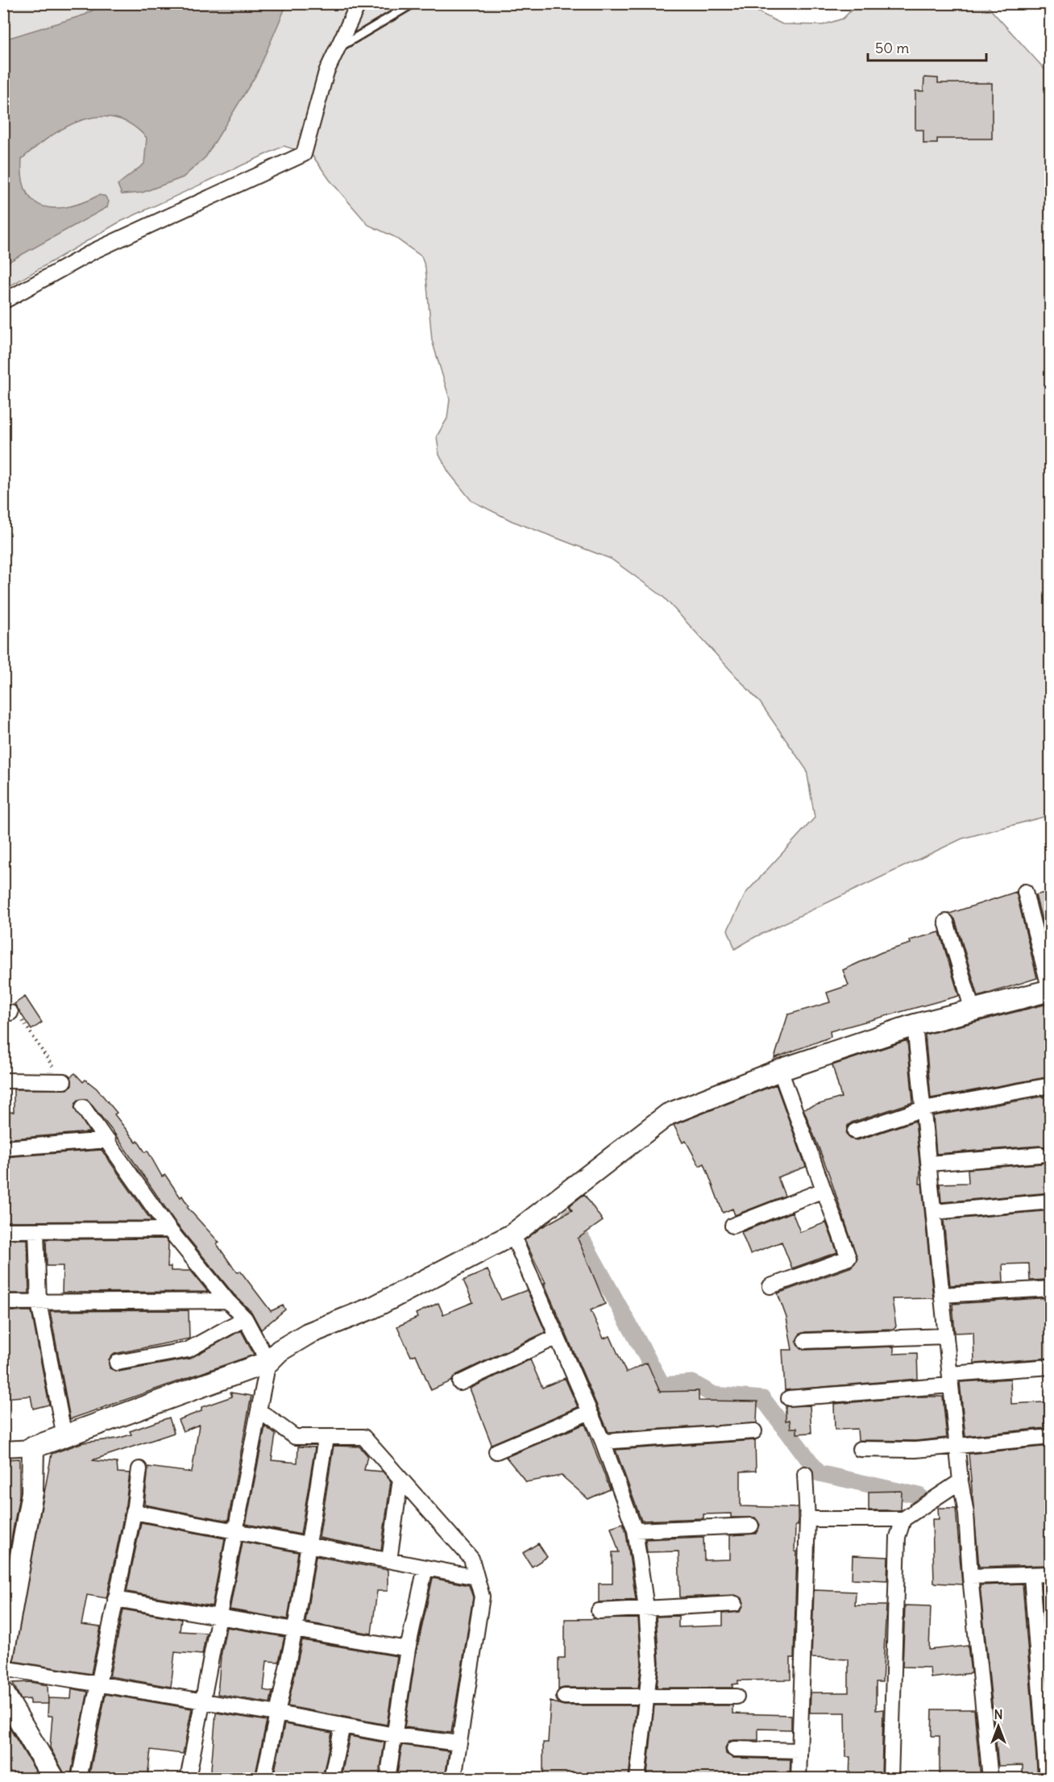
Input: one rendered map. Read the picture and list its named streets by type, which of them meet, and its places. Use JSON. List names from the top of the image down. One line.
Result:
{"scale_bar":"50 m","north":"top"}
